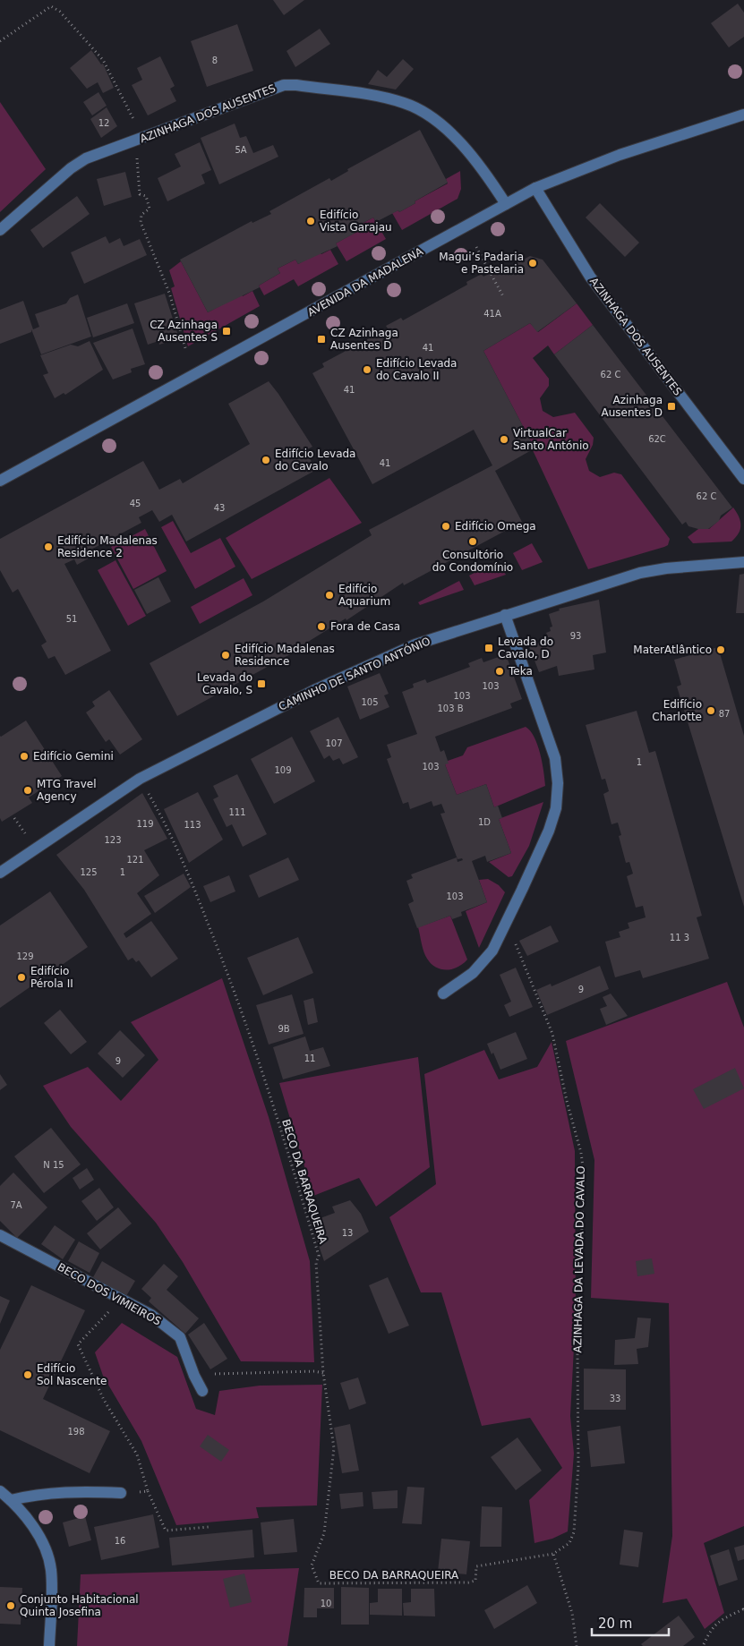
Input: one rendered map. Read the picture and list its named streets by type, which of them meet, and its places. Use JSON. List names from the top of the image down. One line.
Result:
{"streets":{"street":["AZINHAGA DOS AUSENTES","AVENIDA DA MADALENA","CAMINHO DE SANTO ANTÓNIO","BECO DOS VIMIEIROS"],"path":["BECO DA BARRAQUEIRA","AZINHAGA DA LEVADA DO CAVALO"]},"crossings":[["AZINHAGA DOS AUSENTES","AVENIDA DA MADALENA"],["BECO DA BARRAQUEIRA","AZINHAGA DA LEVADA DO CAVALO"]],"places":{"other":["Edifício Vista Garajau","Magui’s Padaria e Pastelaria","Edifício Levada do Cavalo II","VirtualCar Santo António","Edifício Levada do Cavalo","Edifício Omega","Consultório do Condomínio","Edifício Madalenas Residence 2","Edifício Aquarium","Fora de Casa","MaterAtlântico","Edifício Madalenas Residence","Teka","Edifício Charlotte","Edifício Gemini","MTG Travel Agency","Edifício Pérola II","Edifício Sol Nascente","Conjunto Habitacional Quinta Josefina"],"transit":["CZ Azinhaga Ausentes S","CZ Azinhaga Ausentes D","Azinhaga Ausentes D","Levada do Cavalo, D","Levada do Cavalo, S"]},"house_numbers":["8","12","5A","41A","41","62 C","41","62C","41","62 C","45","43","51","93","103","103","105","103 B","87","107","1","103","109","111","1D","119","113","123","121","125","1","103","11 3","129","9","9B","11","9","N 15","7A","13","33","198","16","10"],"scale_bar":"20 m"}
